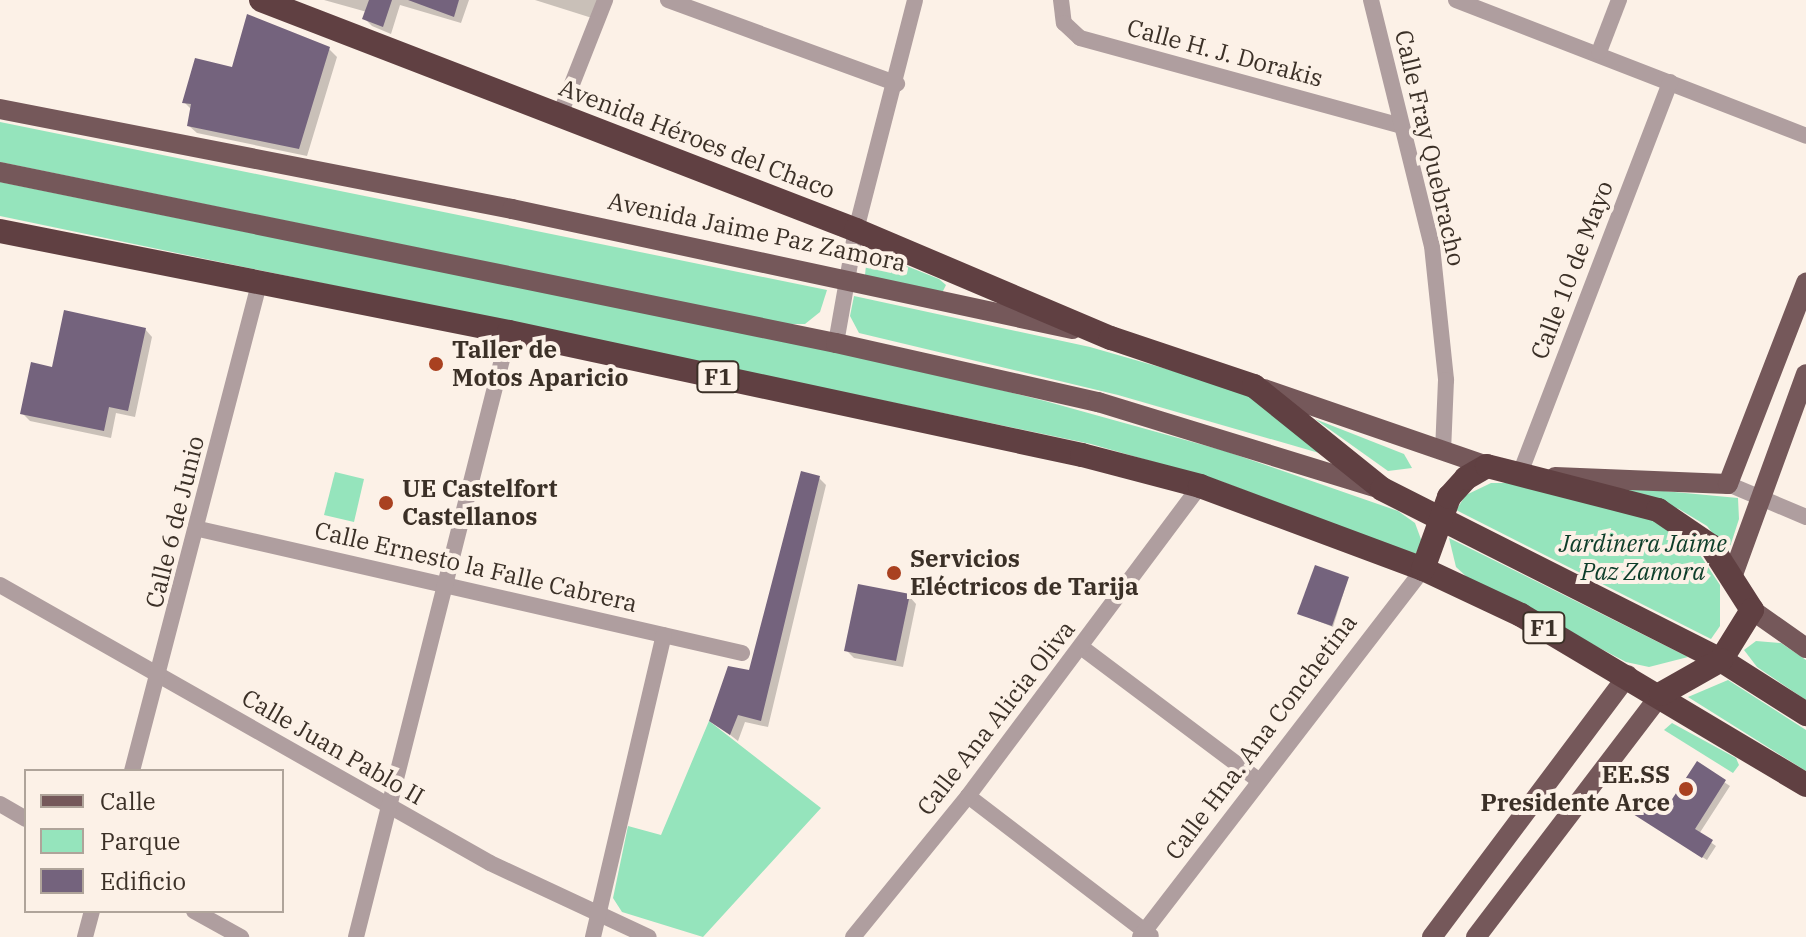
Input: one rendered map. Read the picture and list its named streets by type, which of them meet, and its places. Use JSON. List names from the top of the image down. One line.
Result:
{"streets":{"highway":["Avenida Héroes del Chaco","Avenida Jaime Paz Zamora","F1"],"street":["Calle H. J. Dorakis","Calle Fray Quebracho","Calle 10 de Mayo","Calle 6 de Junio","Calle Ernesto la Falle Cabrera","Calle Ana Alicia Oliva","Calle Hna. Ana Conchetina","Calle Juan Pablo II"]},"crossings":[["Calle H. J. Dorakis","Calle Fray Quebracho"],["Avenida Héroes del Chaco","Avenida Jaime Paz Zamora"],["Calle Fray Quebracho","Avenida Jaime Paz Zamora"],["Avenida Jaime Paz Zamora","Calle 10 de Mayo"],["Avenida Jaime Paz Zamora","F1"],["F1","Calle 6 de Junio"],["F1","Calle Ana Alicia Oliva"],["F1","Calle Hna. Ana Conchetina"],["Calle 6 de Junio","Calle Ernesto la Falle Cabrera"],["Calle 6 de Junio","Calle Juan Pablo II"]],"parks":["Jardinera Jaime Paz Zamora"],"places":["Taller de Motos Aparicio","UE Castelfort Castellanos","Servicios Eléctricos de Tarija","EE.SS Presidente Arce"],"legend":["Calle","Parque","Edificio"]}
